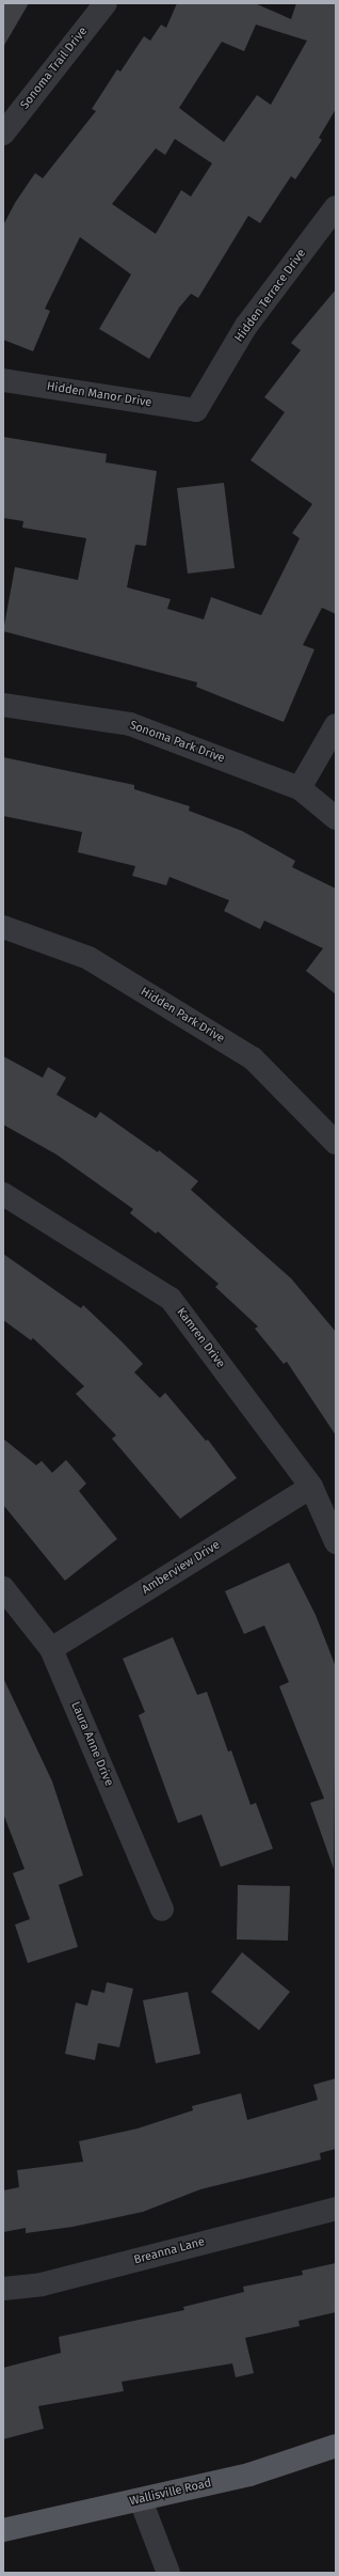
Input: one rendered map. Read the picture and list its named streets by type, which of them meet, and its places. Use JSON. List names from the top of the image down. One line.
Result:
{"streets":{"main road":["Wallisville Road"],"street":["Sonoma Trail Drive","Hidden Terrace Drive","Hidden Manor Drive","Sonoma Park Drive","Hidden Park Drive","Kamren Drive","Amberview Drive","Laura Anne Drive","Breanna Lane"]},"crossings":[["Hidden Terrace Drive","Hidden Manor Drive"],["Kamren Drive","Amberview Drive"],["Amberview Drive","Laura Anne Drive"]]}
